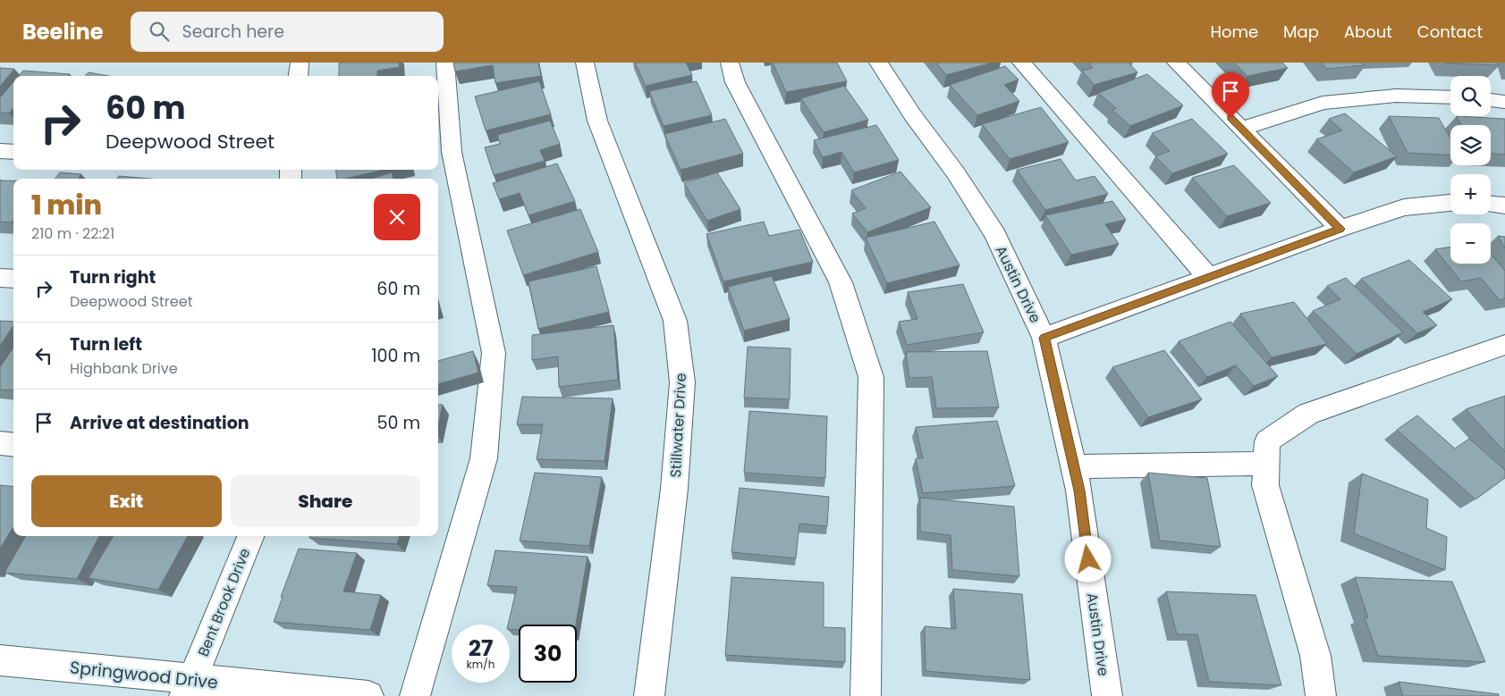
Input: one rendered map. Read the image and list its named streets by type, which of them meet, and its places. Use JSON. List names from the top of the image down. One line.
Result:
{"streets":{"street":["Austin Drive","Stillwater Drive","Bent Brook Drive","Springwood Drive"]},"crossings":[["Bent Brook Drive","Springwood Drive"]],"page":{"header":"Beeline","search":"Search here","nav":["Home","Map","About","Contact"],"map_buttons":["+","−"],"turn":["60 m","Deepwood Street"],"heading":["1 min","210 m · 22:21"],"list":[{"name":"Turn right","note":"Deepwood Street","value":"60 m"},{"name":"Turn left","note":"Highbank Drive","value":"100 m"},{"name":"Arrive at destination","value":"50 m"}],"buttons":["Exit","Share"],"speed":"27 km/h","limit":"30"}}
